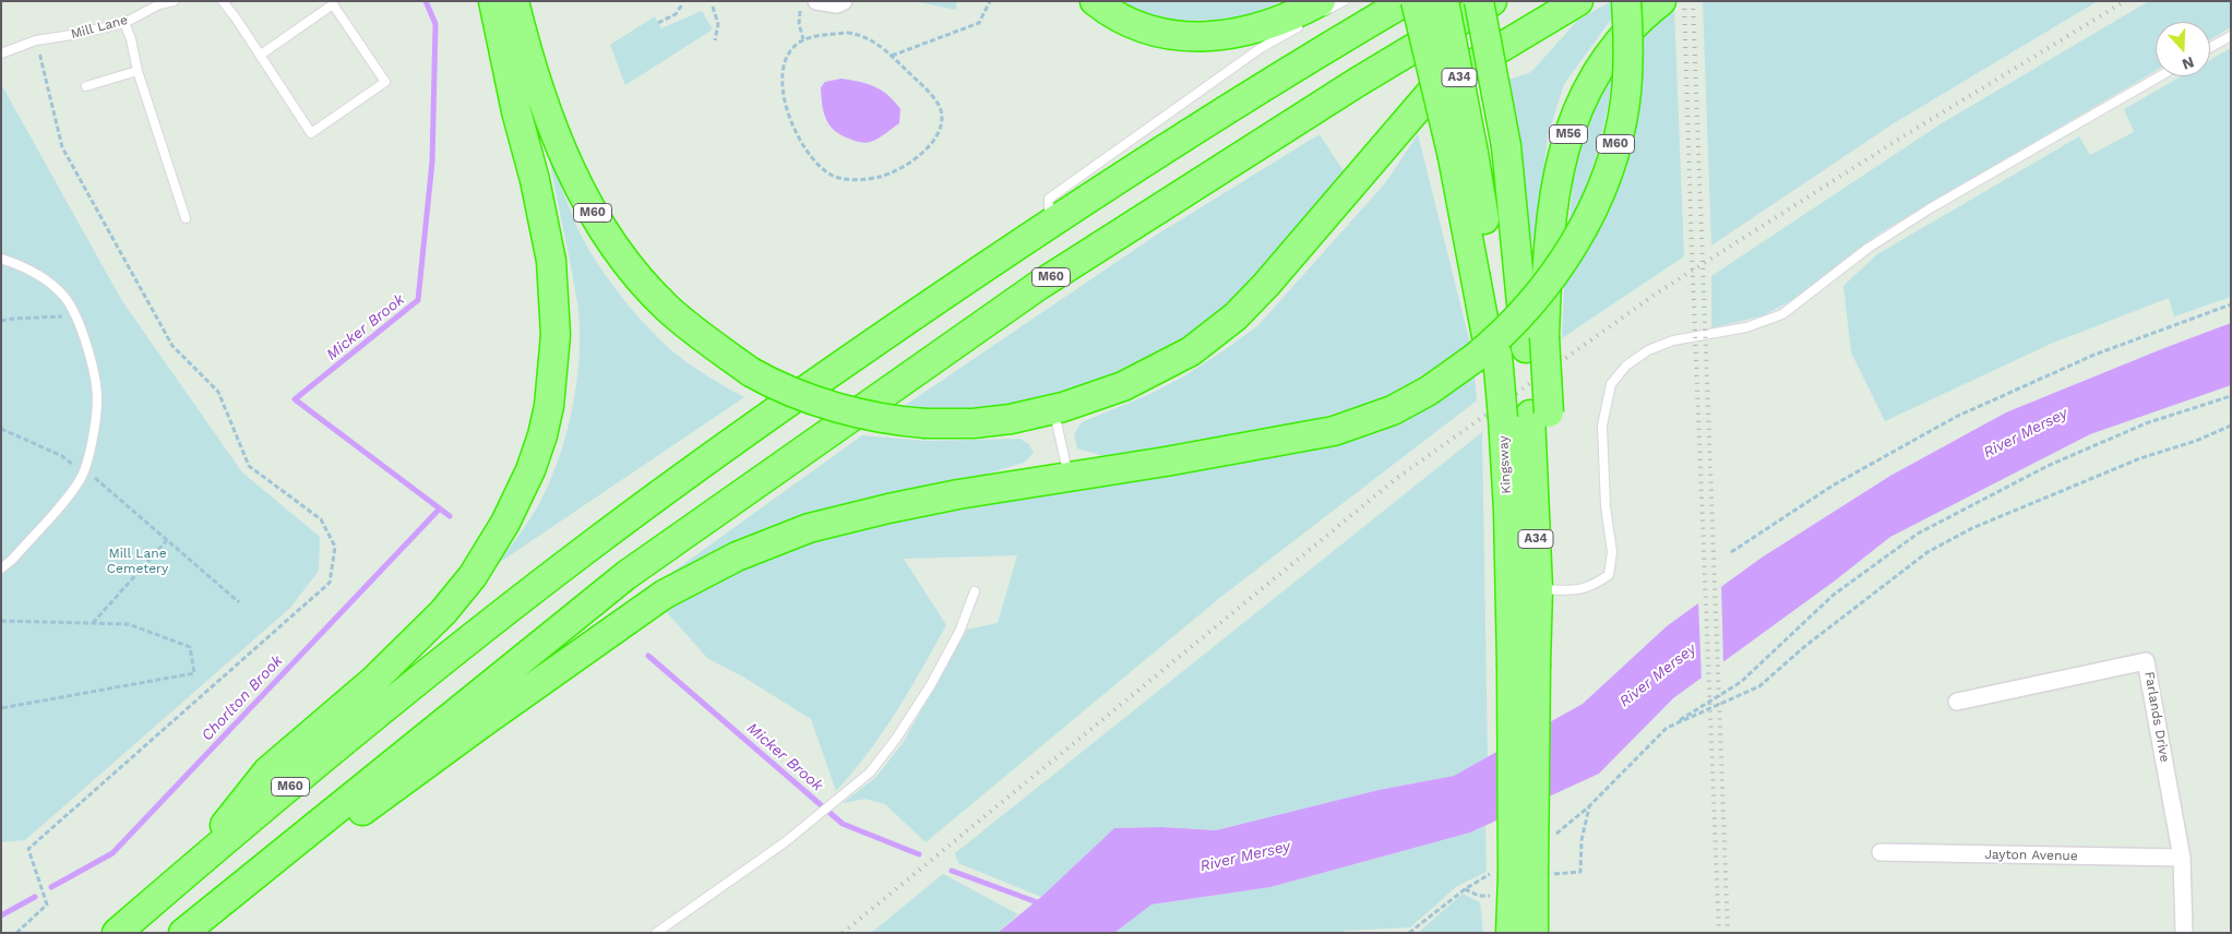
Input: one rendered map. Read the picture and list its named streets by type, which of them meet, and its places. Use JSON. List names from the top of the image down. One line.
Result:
{"streets":{"highway":["A34","M56","M60","Kingsway"],"street":["Farlands Drive","Jayton Avenue"],"lane":["Mill Lane"]},"crossings":[["A34","Kingsway"],["M56","Kingsway"],["Farlands Drive","Jayton Avenue"]],"water":["Micker Brook","River Mersey","Chorlton Brook"],"parks":["Mill Lane Cemetery"],"north":"bottom"}
